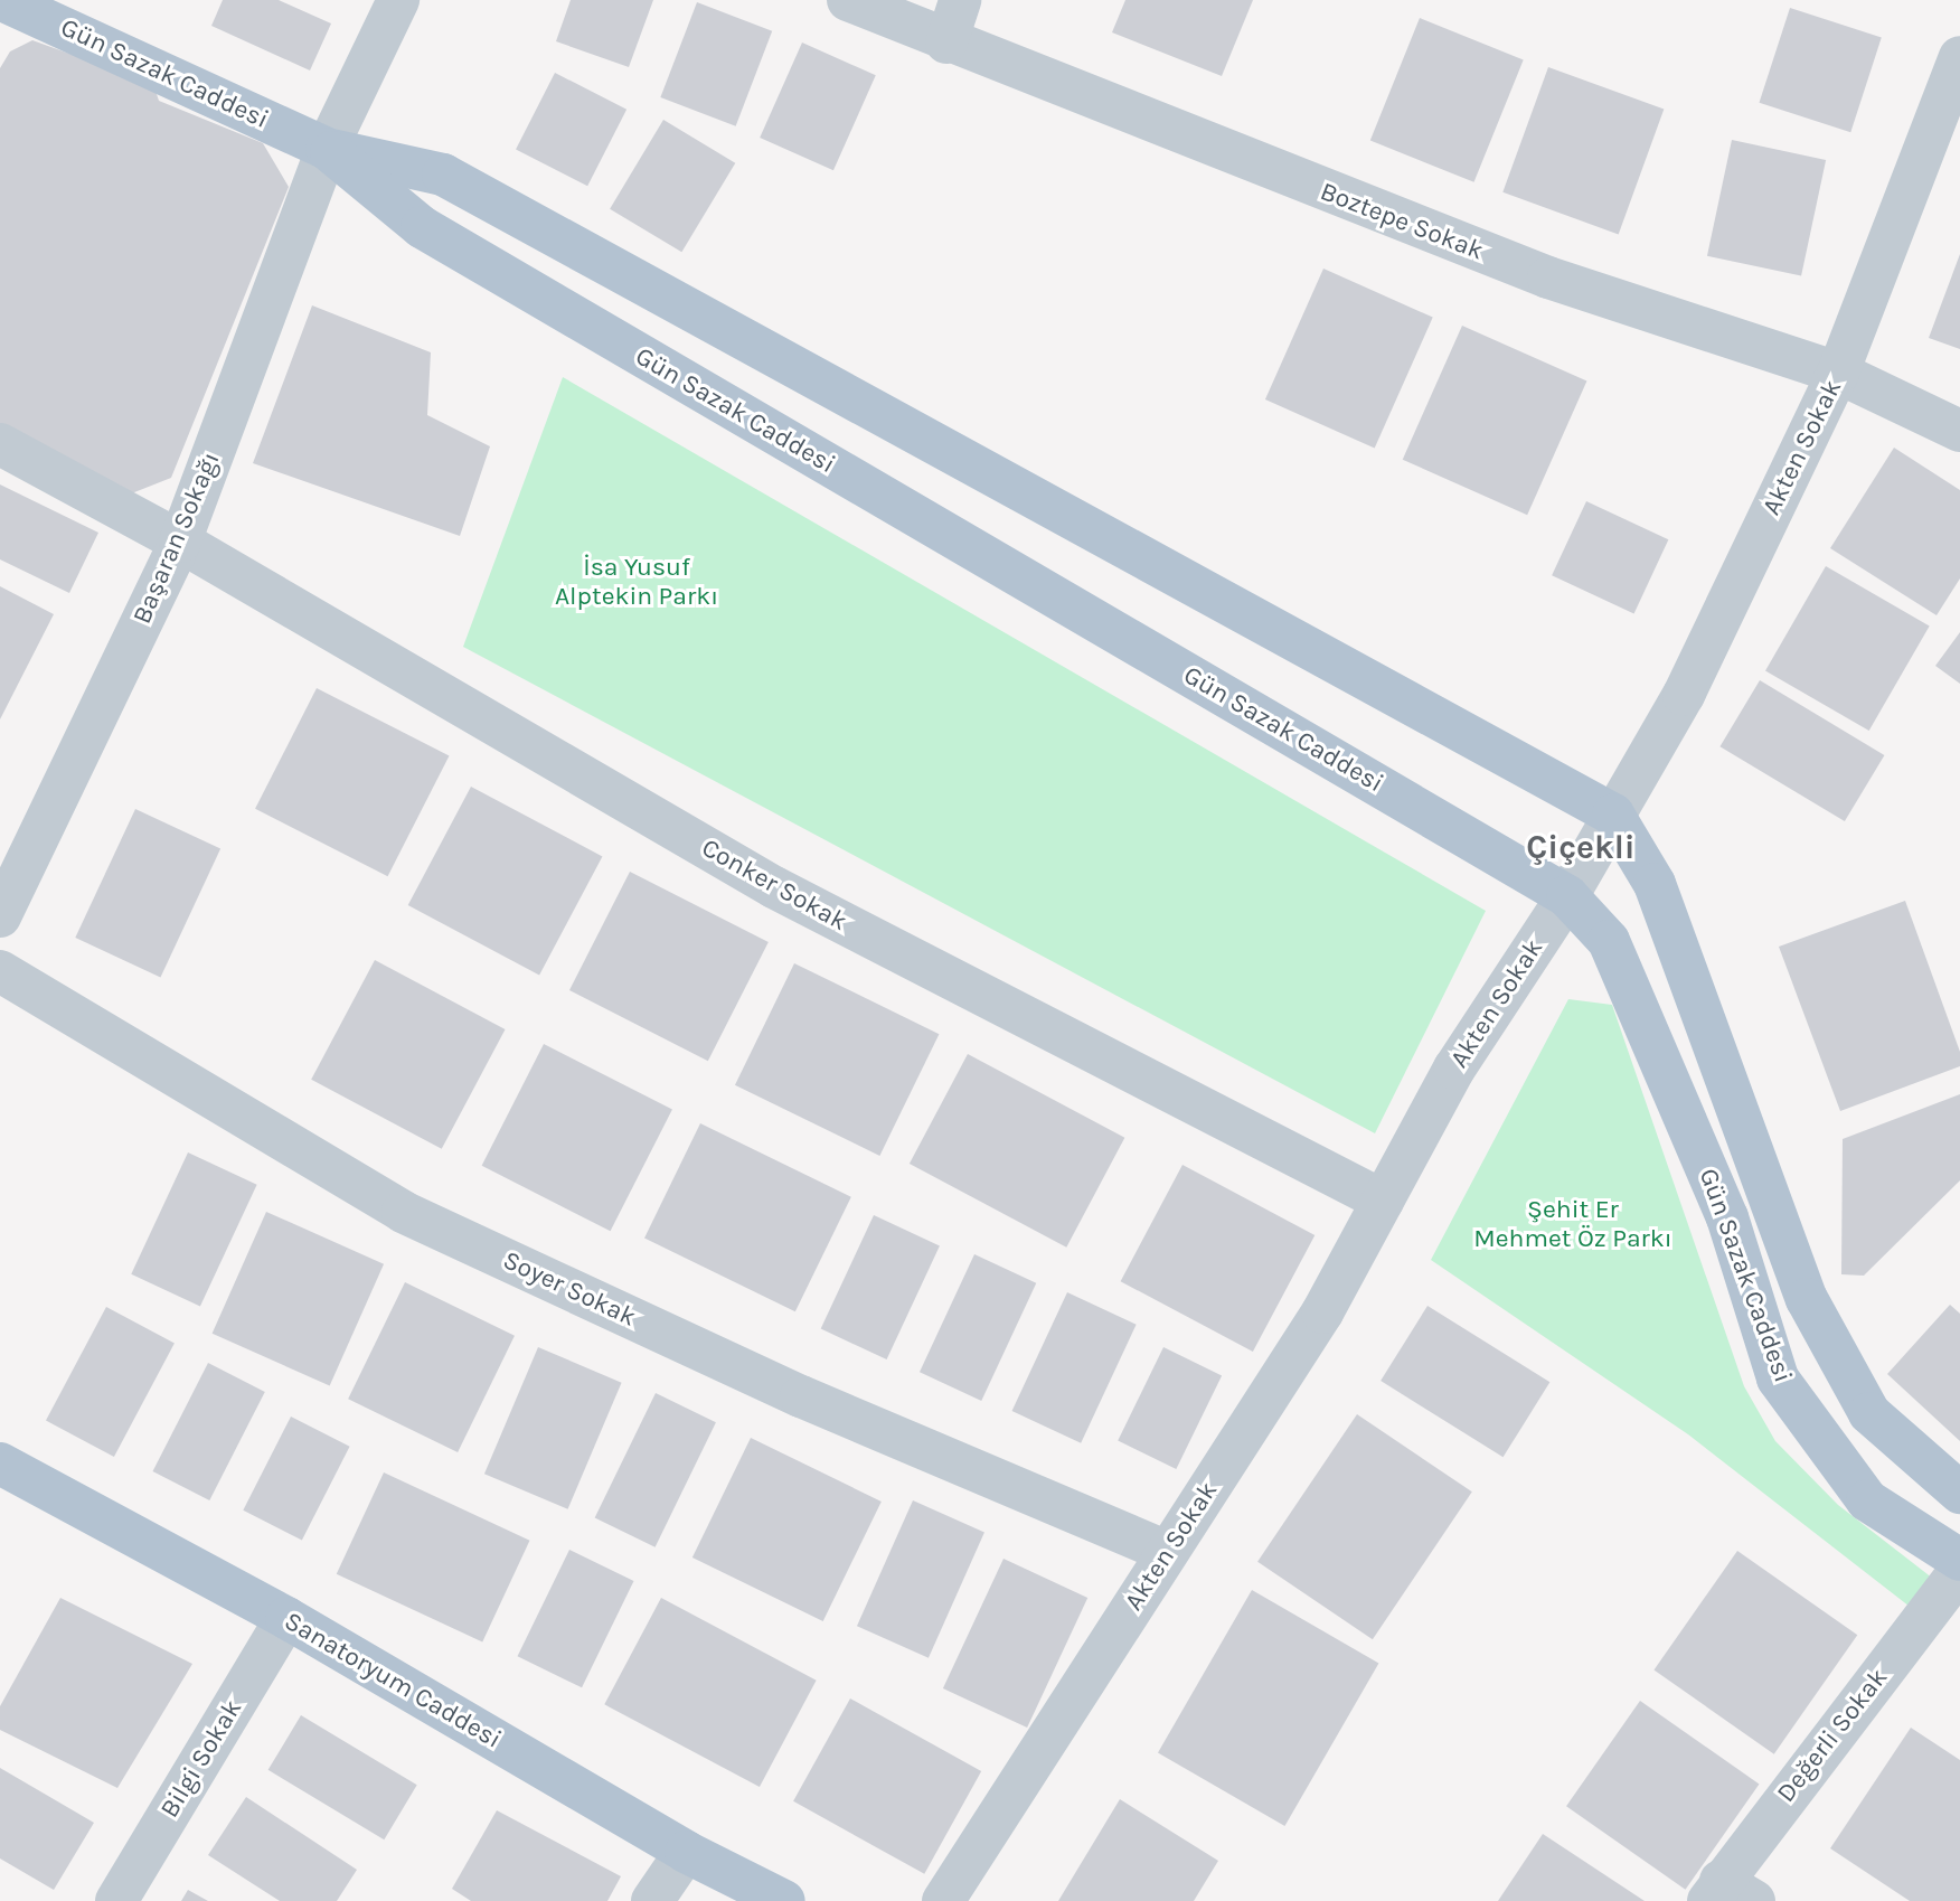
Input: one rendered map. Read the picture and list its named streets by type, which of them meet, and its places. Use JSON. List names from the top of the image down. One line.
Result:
{"streets":{"main road":["Gün Sazak Caddesi","Sanatoryum Caddesi"],"street":["Boztepe Sokak","Akten Sokak","Başaran Sokağı","Conker Sokak","Soyer Sokak","Değerli Sokak","Bilgi Sokak"]},"crossings":[["Gün Sazak Caddesi","Akten Sokak"],["Gün Sazak Caddesi","Başaran Sokağı"],["Boztepe Sokak","Akten Sokak"],["Akten Sokak","Conker Sokak"],["Akten Sokak","Soyer Sokak"],["Başaran Sokağı","Conker Sokak"],["Sanatoryum Caddesi","Bilgi Sokak"]],"districts":["Çiçekli"],"parks":["İsa Yusuf Alptekin Parkı","Şehit Er Mehmet Öz Parkı"]}
